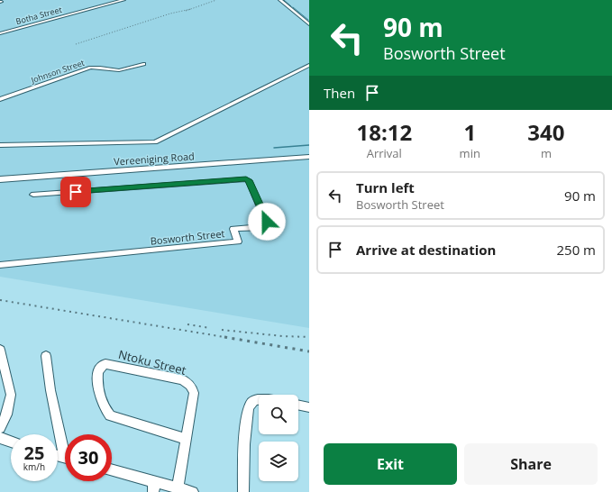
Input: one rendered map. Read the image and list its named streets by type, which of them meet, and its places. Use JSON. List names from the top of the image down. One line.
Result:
{"streets":{"main road":["Vereeniging Road"],"street":["Botha Street","Johnson Street","Bosworth Street","Ntoku Street"]},"page":{"turn":["90 m","Bosworth Street"],"then":"Then","eta":["18:12","Arrival","1","min","340","m"],"list":[{"name":"Turn left","note":"Bosworth Street","value":"90 m"},{"name":"Arrive at destination","value":"250 m"}],"speed":"25 km/h","limit":"30","buttons":["Exit","Share"]}}
